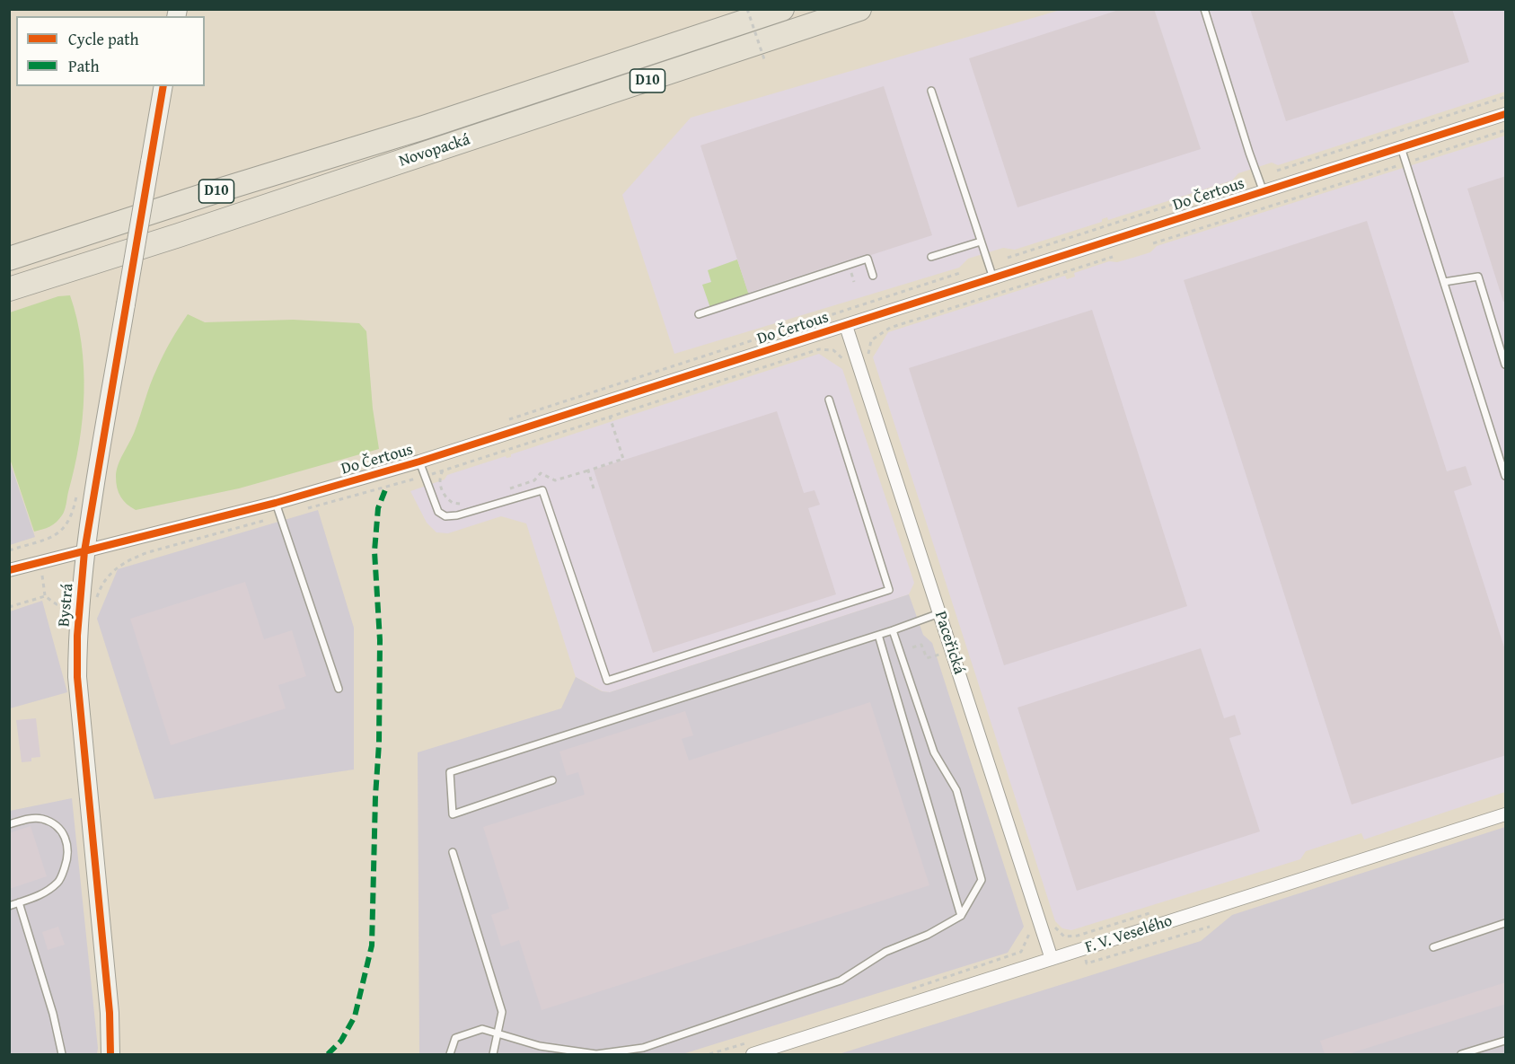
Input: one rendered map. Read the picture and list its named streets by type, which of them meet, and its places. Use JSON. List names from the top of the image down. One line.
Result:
{"streets":{"highway":["D10","Novopacká"],"street":["Do Čertous","Bystrá","Paceřická","F. V. Veselého"]},"crossings":[["Do Čertous","Bystrá"],["Do Čertous","Paceřická"],["Paceřická","F. V. Veselého"]],"legend":["Cycle path","Path"]}
